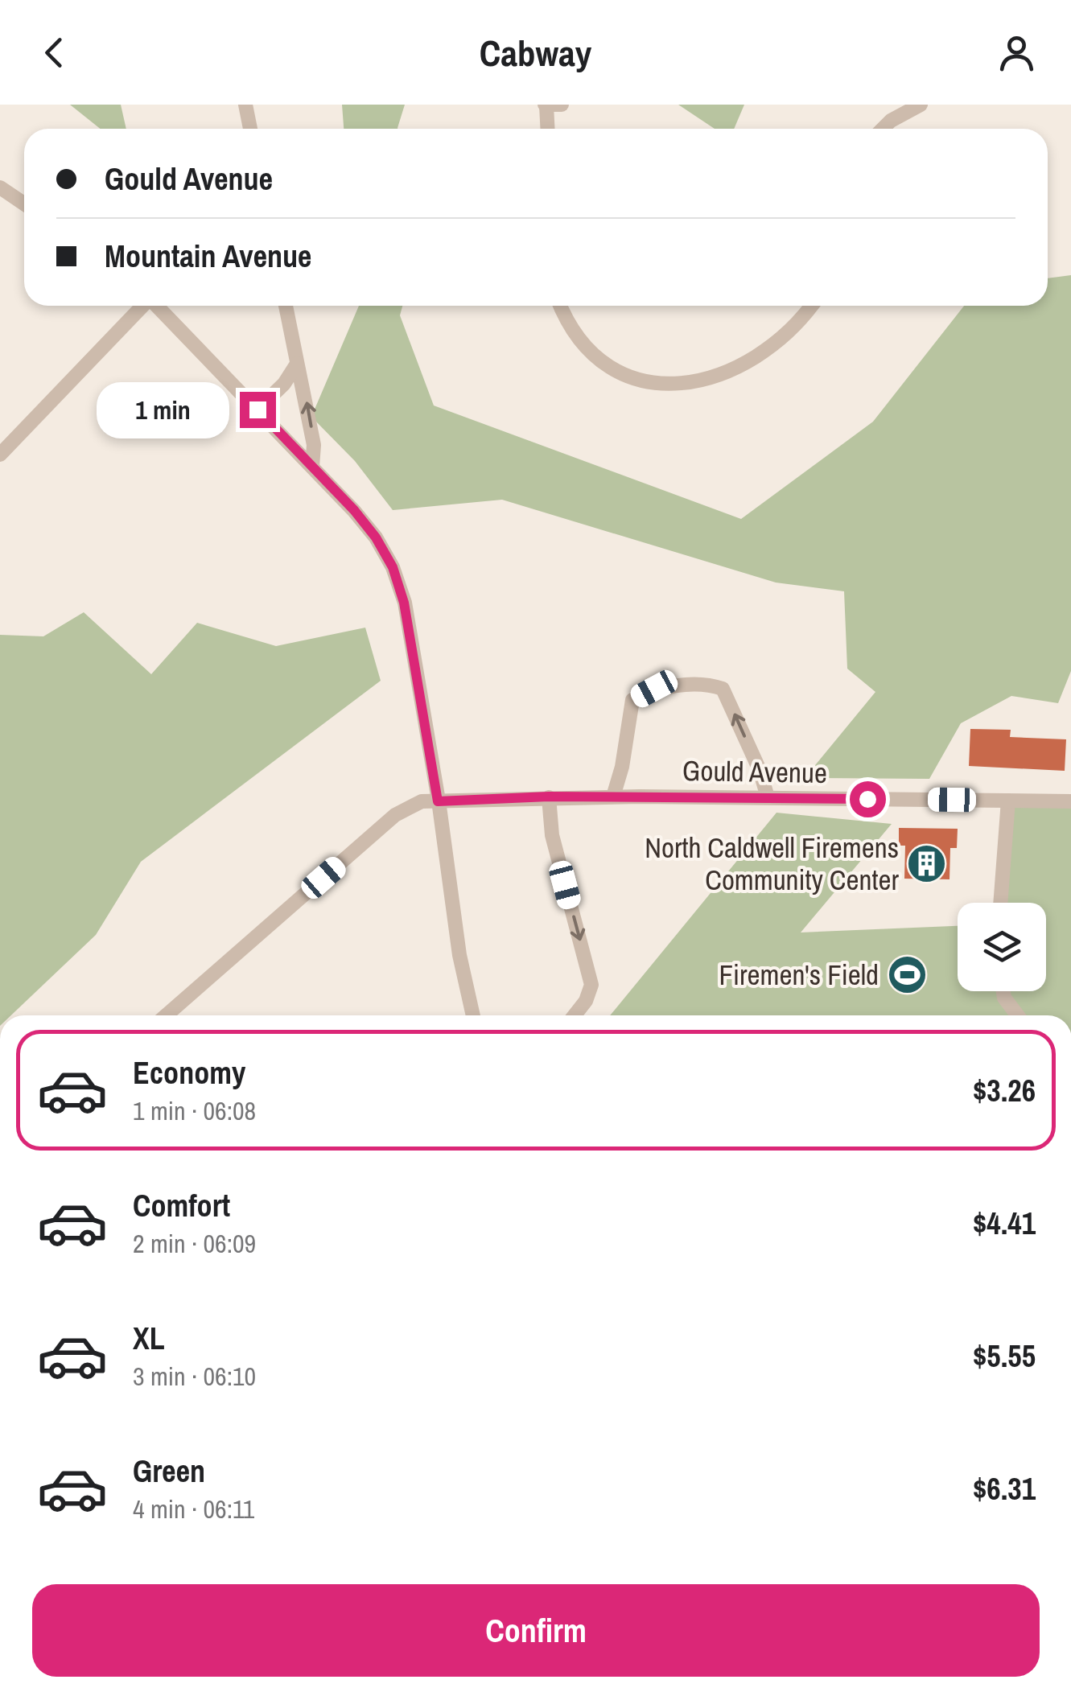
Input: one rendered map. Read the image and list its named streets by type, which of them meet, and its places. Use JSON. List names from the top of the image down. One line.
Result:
{"streets":{"street":["Gould Avenue"]},"places":{"building":["North Caldwell Firemens Community Center"],"sports":["Firemen's Field"]},"page":{"header":"Cabway","banner":["Gould Avenue","Mountain Avenue"],"bubble":"1 min","list":[{"name":"Economy","note":"1 min · 06:08","value":"$3.26"},{"name":"Comfort","note":"2 min · 06:09","value":"$4.41"},{"name":"XL","note":"3 min · 06:10","value":"$5.55"},{"name":"Green","note":"4 min · 06:11","value":"$6.31"}],"buttons":"Confirm"}}
